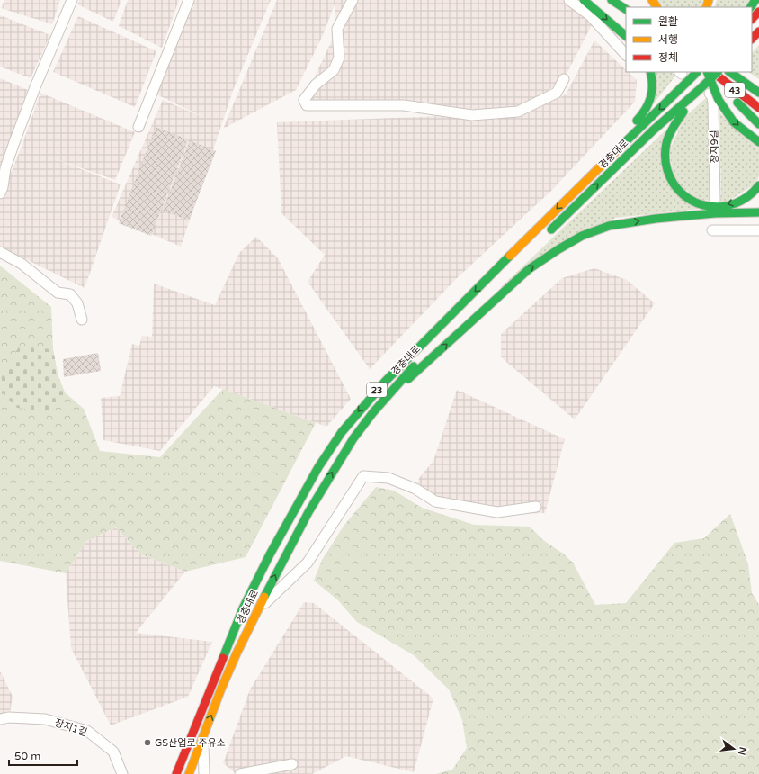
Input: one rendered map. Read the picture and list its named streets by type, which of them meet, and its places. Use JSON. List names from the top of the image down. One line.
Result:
{"streets":{"main road":["43","경충대로","23"],"street":["장지9길","장지1길"]},"places":["GS산업로 주유소"],"legend":["원활","서행","정체"],"scale_bar":"50 m","north":"right"}
